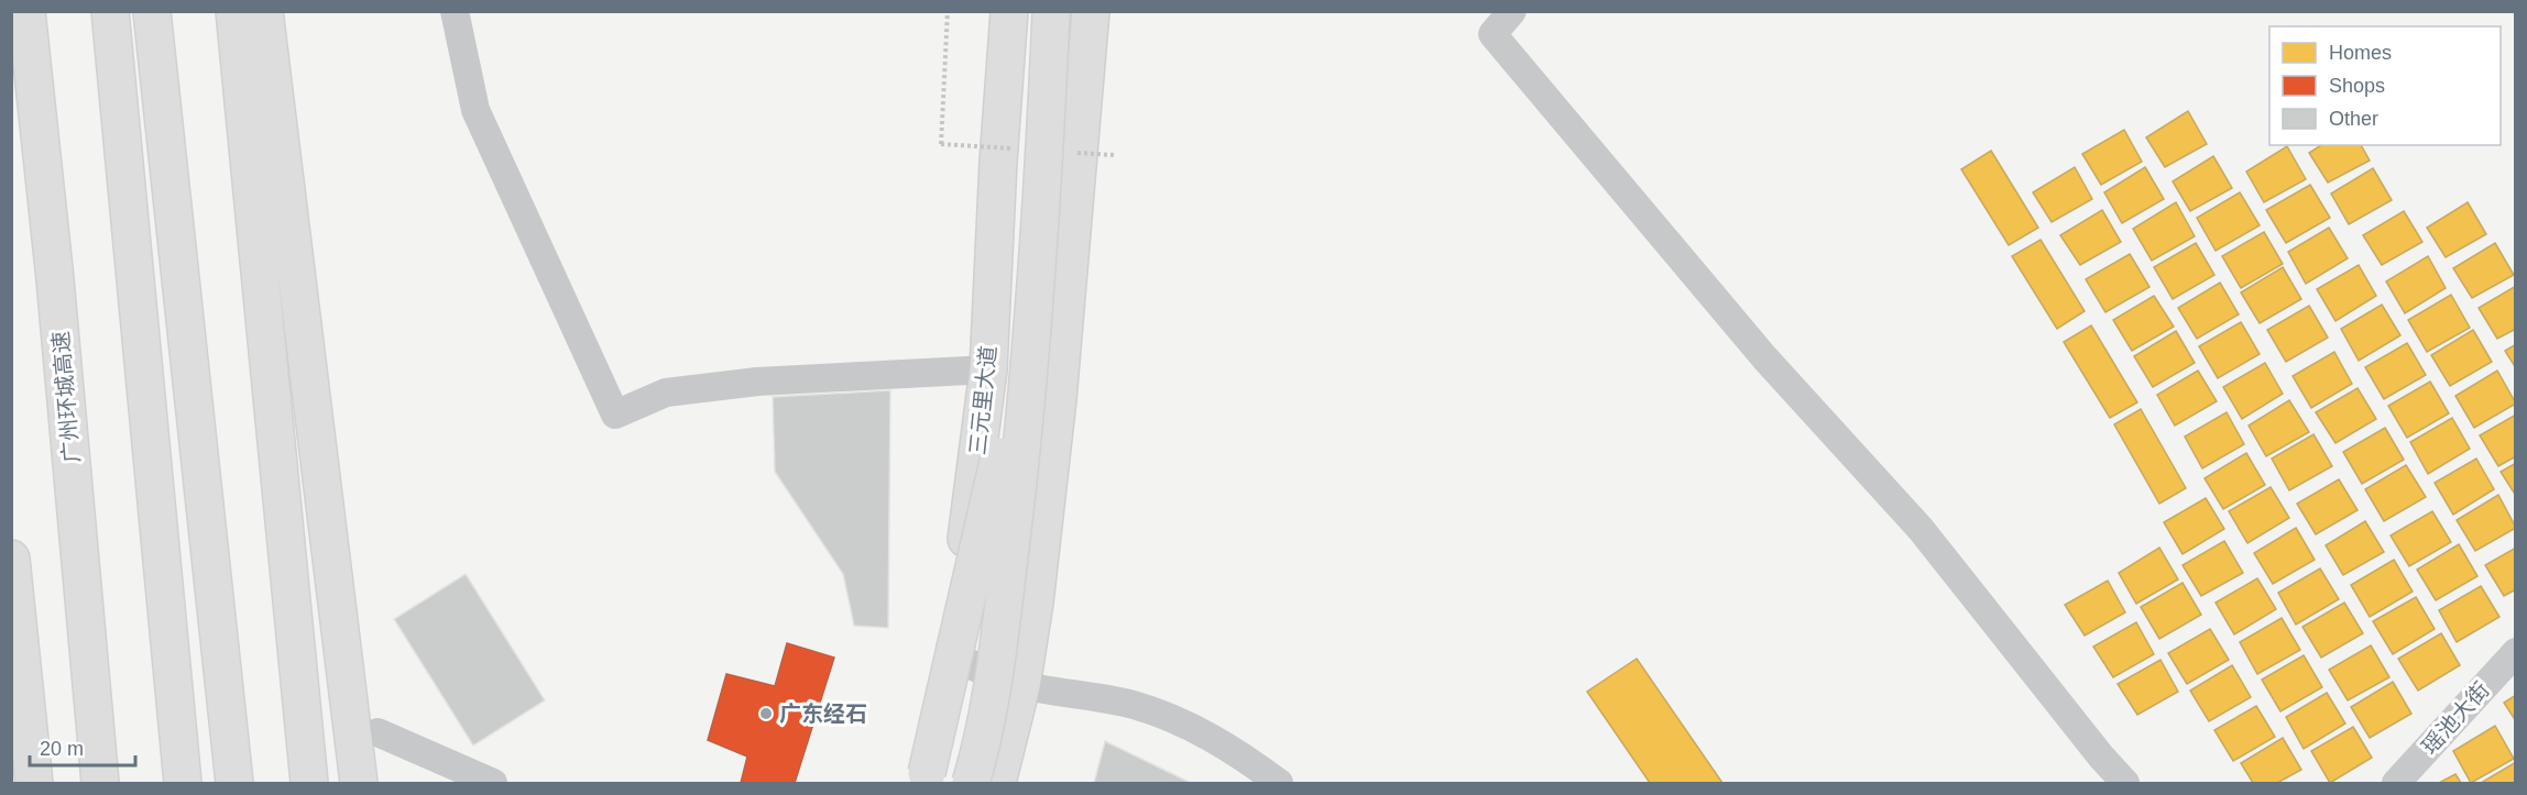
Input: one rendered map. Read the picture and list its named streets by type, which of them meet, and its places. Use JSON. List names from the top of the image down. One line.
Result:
{"streets":{"main road":["广州环城高速","三元里大道"],"street":["瑶池大街"]},"places":["广东经石"],"legend":["Homes","Shops","Other"],"scale_bar":"20 m"}
